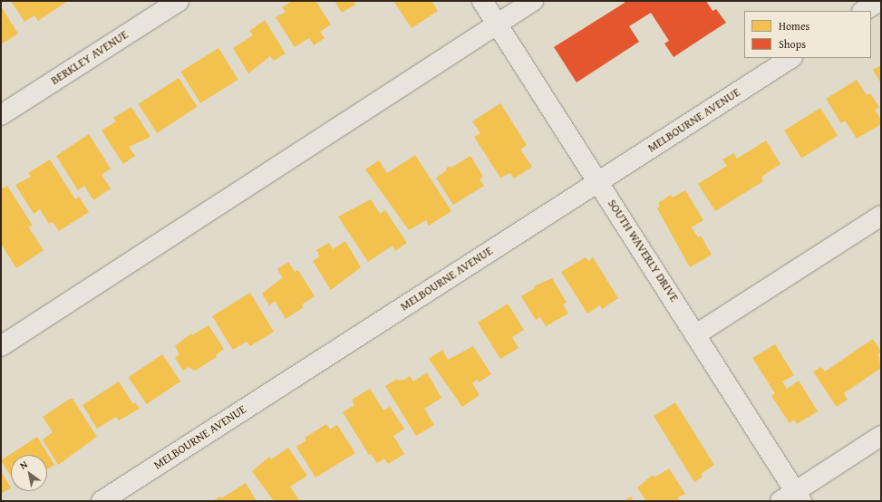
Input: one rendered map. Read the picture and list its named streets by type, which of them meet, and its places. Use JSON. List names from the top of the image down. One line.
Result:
{"streets":{"street":["BERKLEY AVENUE","MELBOURNE AVENUE","SOUTH WAVERLY DRIVE"]},"crossings":[["MELBOURNE AVENUE","SOUTH WAVERLY DRIVE"]],"legend":["Homes","Shops"],"north":"top left"}
